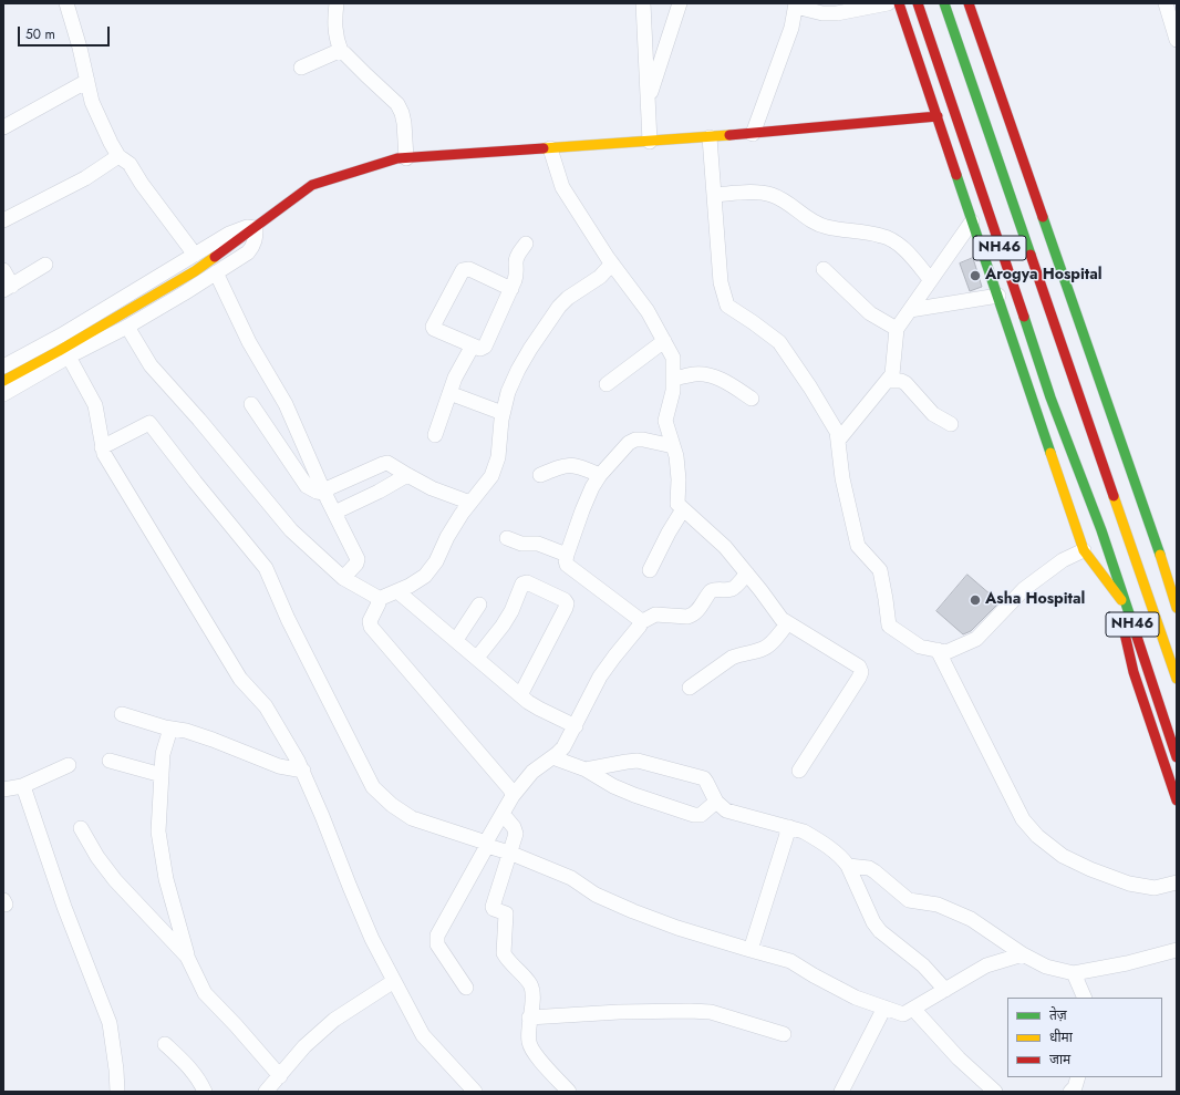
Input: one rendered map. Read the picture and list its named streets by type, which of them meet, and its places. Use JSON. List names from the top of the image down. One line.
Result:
{"streets":{"main road":["NH46"]},"places":["Arogya Hospital","Asha Hospital"],"legend":["तेज़","धीमा","जाम"],"scale_bar":"50 m"}
